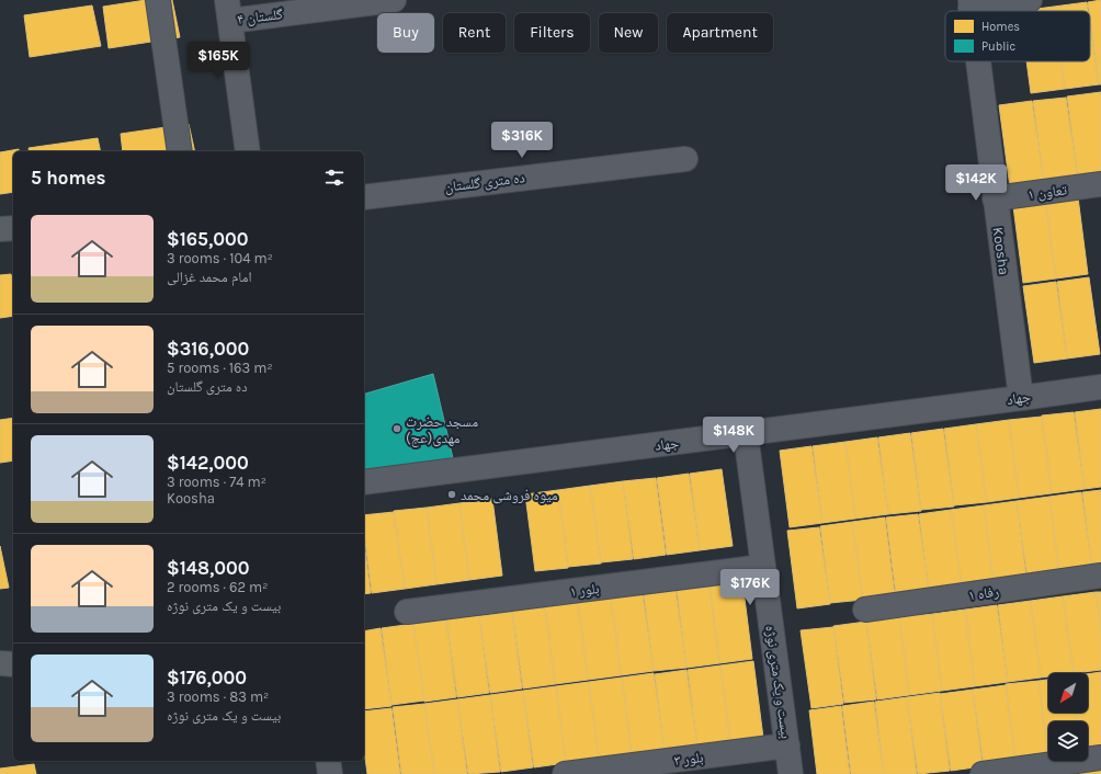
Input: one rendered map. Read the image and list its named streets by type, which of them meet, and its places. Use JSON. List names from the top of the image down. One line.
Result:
{"streets":{"street":["گلستان ۴","ده متری گلستان","تعاون ۱","Koosha","جهاد","بلور ۱","رفاه ۱","بیست و یک متری نوژه","بلور ۳"]},"crossings":[["تعاون ۱","Koosha"],["Koosha","جهاد"],["جهاد","بیست و یک متری نوژه"],["بلور ۱","بیست و یک متری نوژه"],["بیست و یک متری نوژه","بلور ۳"]],"places":["مسجد حضرت مهدی(عج)","میوه فروشی محمد"],"legend":["Homes","Public"],"north":"bottom left","page":{"chip":["Buy","Rent","Filters","New","Apartment"],"price":["$165K","$316K","$142K","$148K","$176K"],"heading":"5 homes","list":[{"name":"$165,000","note":"3 rooms · 104 m² · امام محمد غزالی"},{"name":"$316,000","note":"5 rooms · 163 m² · ده متری گلستان"},{"name":"$142,000","note":"3 rooms · 74 m² · Koosha"},{"name":"$148,000","note":"2 rooms · 62 m² · بیست و یک متری نوژه"},{"name":"$176,000","note":"3 rooms · 83 m² · بیست و یک متری نوژه"}]}}
